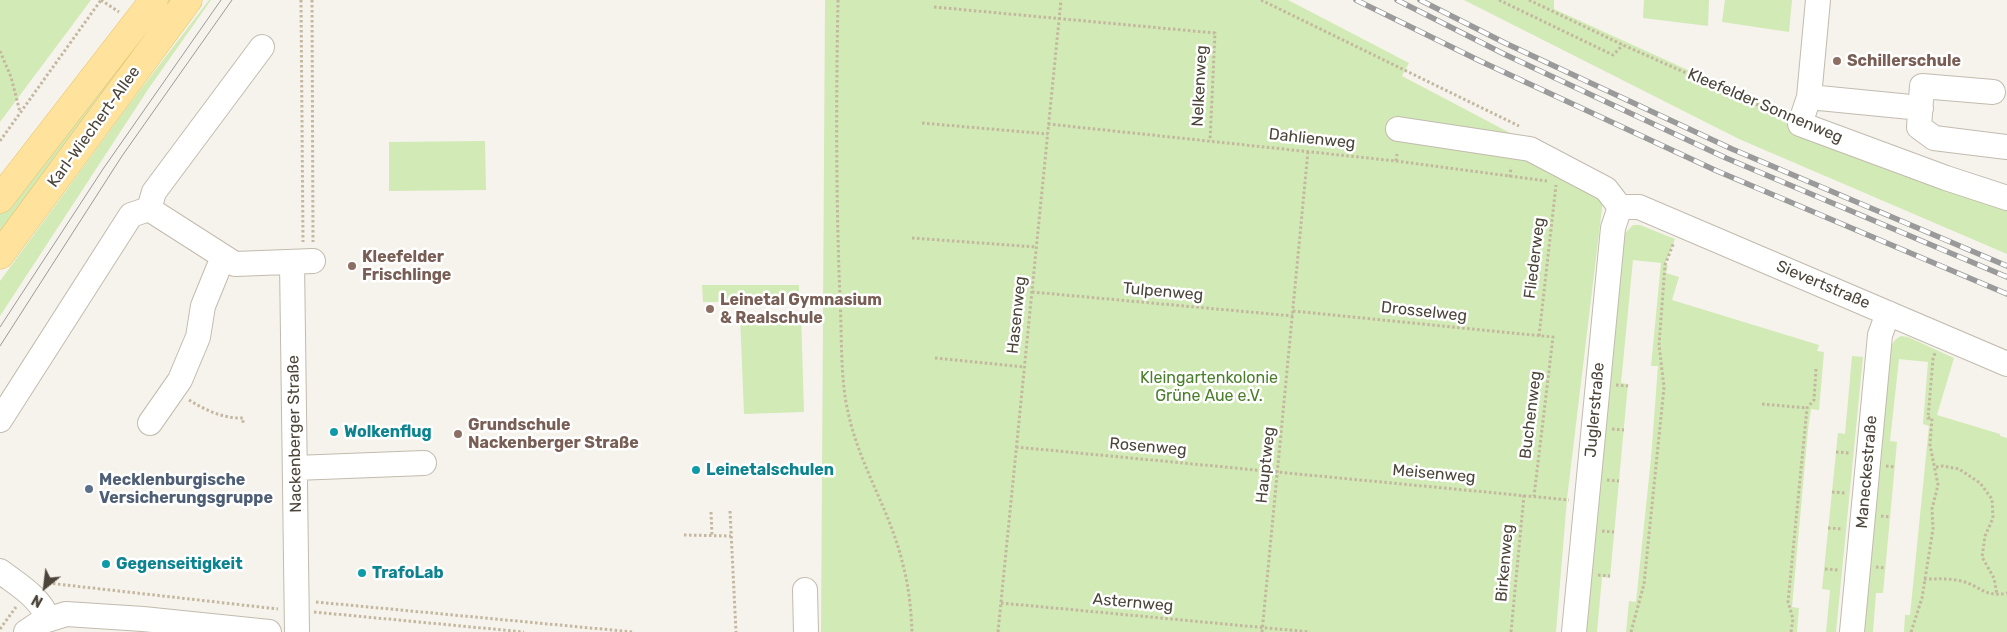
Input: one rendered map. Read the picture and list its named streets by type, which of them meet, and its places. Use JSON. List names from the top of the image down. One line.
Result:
{"streets":{"main road":["Karl-Wiechert-Allee"],"street":["Kleefelder Sonnenweg","Sievertstraße","Juglerstraße","Nackenberger Straße","Maneckestraße"],"path":["Nelkenweg","Dahlienweg","Fliederweg","Tulpenweg","Drosselweg","Hasenweg","Buchenweg","Rosenweg","Hauptweg","Meisenweg","Birkenweg","Asternweg"]},"crossings":[["Nelkenweg","Dahlienweg"],["Nelkenweg","Hasenweg"],["Dahlienweg","Fliederweg"],["Dahlienweg","Hasenweg"],["Dahlienweg","Hauptweg"],["Fliederweg","Drosselweg"],["Sievertstraße","Juglerstraße"],["Sievertstraße","Maneckestraße"],["Tulpenweg","Hasenweg"],["Tulpenweg","Hauptweg"],["Drosselweg","Buchenweg"],["Drosselweg","Hauptweg"],["Hasenweg","Rosenweg"],["Hasenweg","Asternweg"],["Juglerstraße","Meisenweg"],["Buchenweg","Meisenweg"],["Rosenweg","Hauptweg"],["Rosenweg","Meisenweg"],["Hauptweg","Meisenweg"],["Hauptweg","Asternweg"],["Meisenweg","Birkenweg"]],"parks":["Kleingartenkolonie Grüne Aue e.V."],"places":["Schillerschule","Kleefelder Frischlinge","Leinetal Gymnasium & Realschule","Wolkenflug","Grundschule Nackenberger Straße","Leinetalschulen","Mecklenburgische Versicherungsgruppe","Gegenseitigkeit","TrafoLab"],"north":"bottom left"}
